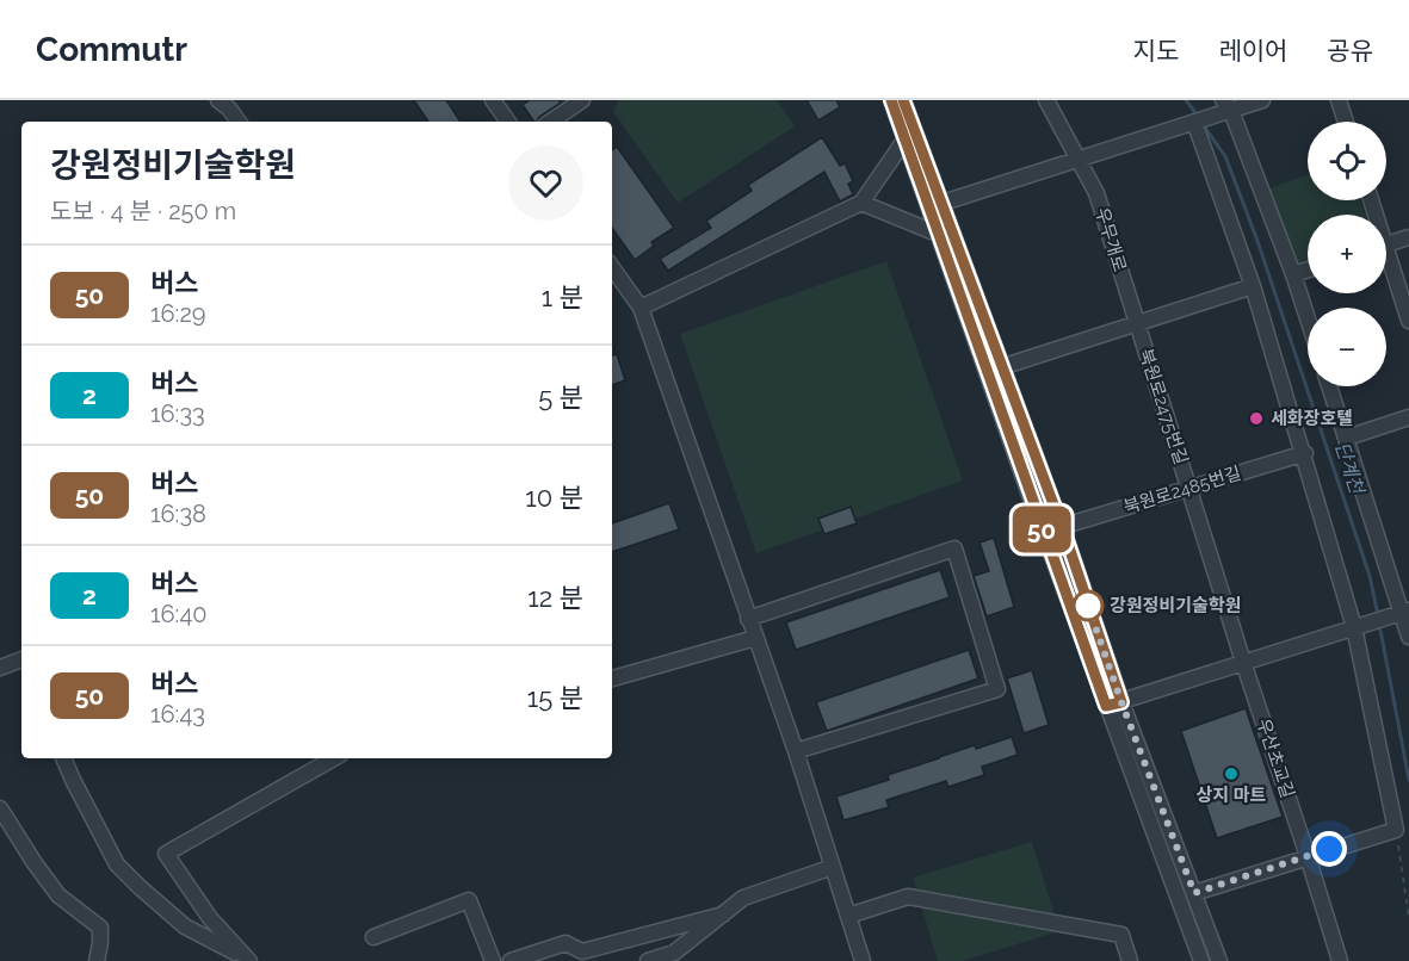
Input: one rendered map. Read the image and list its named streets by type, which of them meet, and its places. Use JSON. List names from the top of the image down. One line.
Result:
{"streets":{"street":["우무개로","북원로2475번길","북원로2485번길","우산초교길"]},"crossings":[["우무개로","북원로2475번길"],["북원로2475번길","북원로2485번길"],["북원로2475번길","우산초교길"],["북원로2485번길","우산초교길"]],"water":["단계천"],"places":["세화장호텔","강원정비기술학원","상지 마트"],"lines":["bus line 50"],"page":{"header":"Commutr","nav":["지도","레이어","공유"],"on_map":"50","map_buttons":["+","−"],"heading":["강원정비기술학원","도보 · 4 분 · 250 m"],"list":[{"mark":"50","name":"버스","note":"16:29","value":"1 분"},{"mark":"2","name":"버스","note":"16:33","value":"5 분"},{"mark":"50","name":"버스","note":"16:38","value":"10 분"},{"mark":"2","name":"버스","note":"16:40","value":"12 분"},{"mark":"50","name":"버스","note":"16:43","value":"15 분"}]}}
